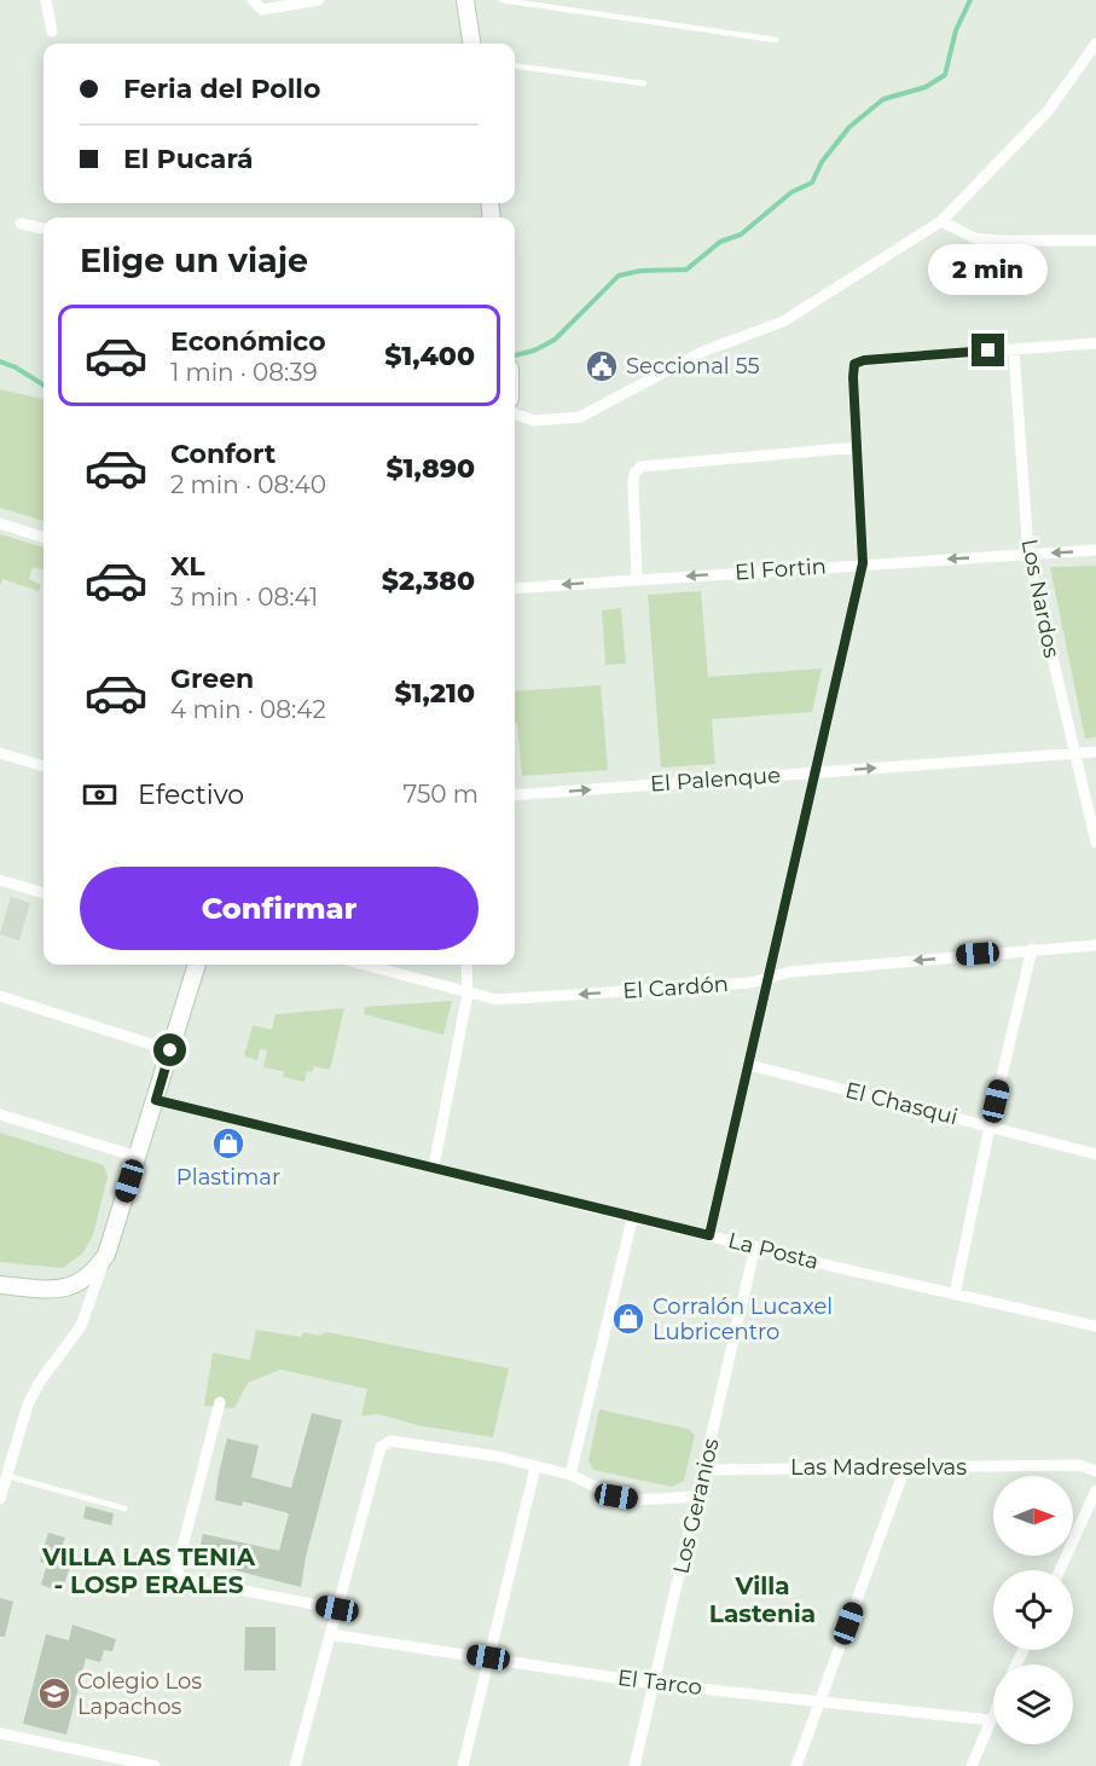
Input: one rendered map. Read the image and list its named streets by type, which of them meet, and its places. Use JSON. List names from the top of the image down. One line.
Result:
{"streets":{"street":["El Fortin","Los Nardos","El Palenque","El Cardón","El Chasqui","La Posta","Las Madreselvas","Los Geranios","El Tarco"]},"crossings":[["El Fortin","Los Nardos"],["Los Nardos","El Palenque"],["La Posta","Los Geranios"],["Las Madreselvas","Los Geranios"],["Los Geranios","El Tarco"]],"one_way":["El Fortin","El Palenque","El Cardón"],"districts":["VILLA LAS TENIA - LOSP ERALES","Villa Lastenia"],"places":{"public building":["Seccional 55"],"shop":["Plastimar","Corralón Lucaxel Lubricentro"],"school or university":["Colegio Los Lapachos"]},"north":"right","page":{"banner":["Feria del Pollo","El Pucará"],"heading":"Elige un viaje","bubble":"2 min","list":[{"name":"Económico","note":"1 min · 08:39","value":"$1,400"},{"name":"Confort","note":"2 min · 08:40","value":"$1,890"},{"name":"XL","note":"3 min · 08:41","value":"$2,380"},{"name":"Green","note":"4 min · 08:42","value":"$1,210"}],"pay":["Efectivo","750 m"],"buttons":"Confirmar"}}
